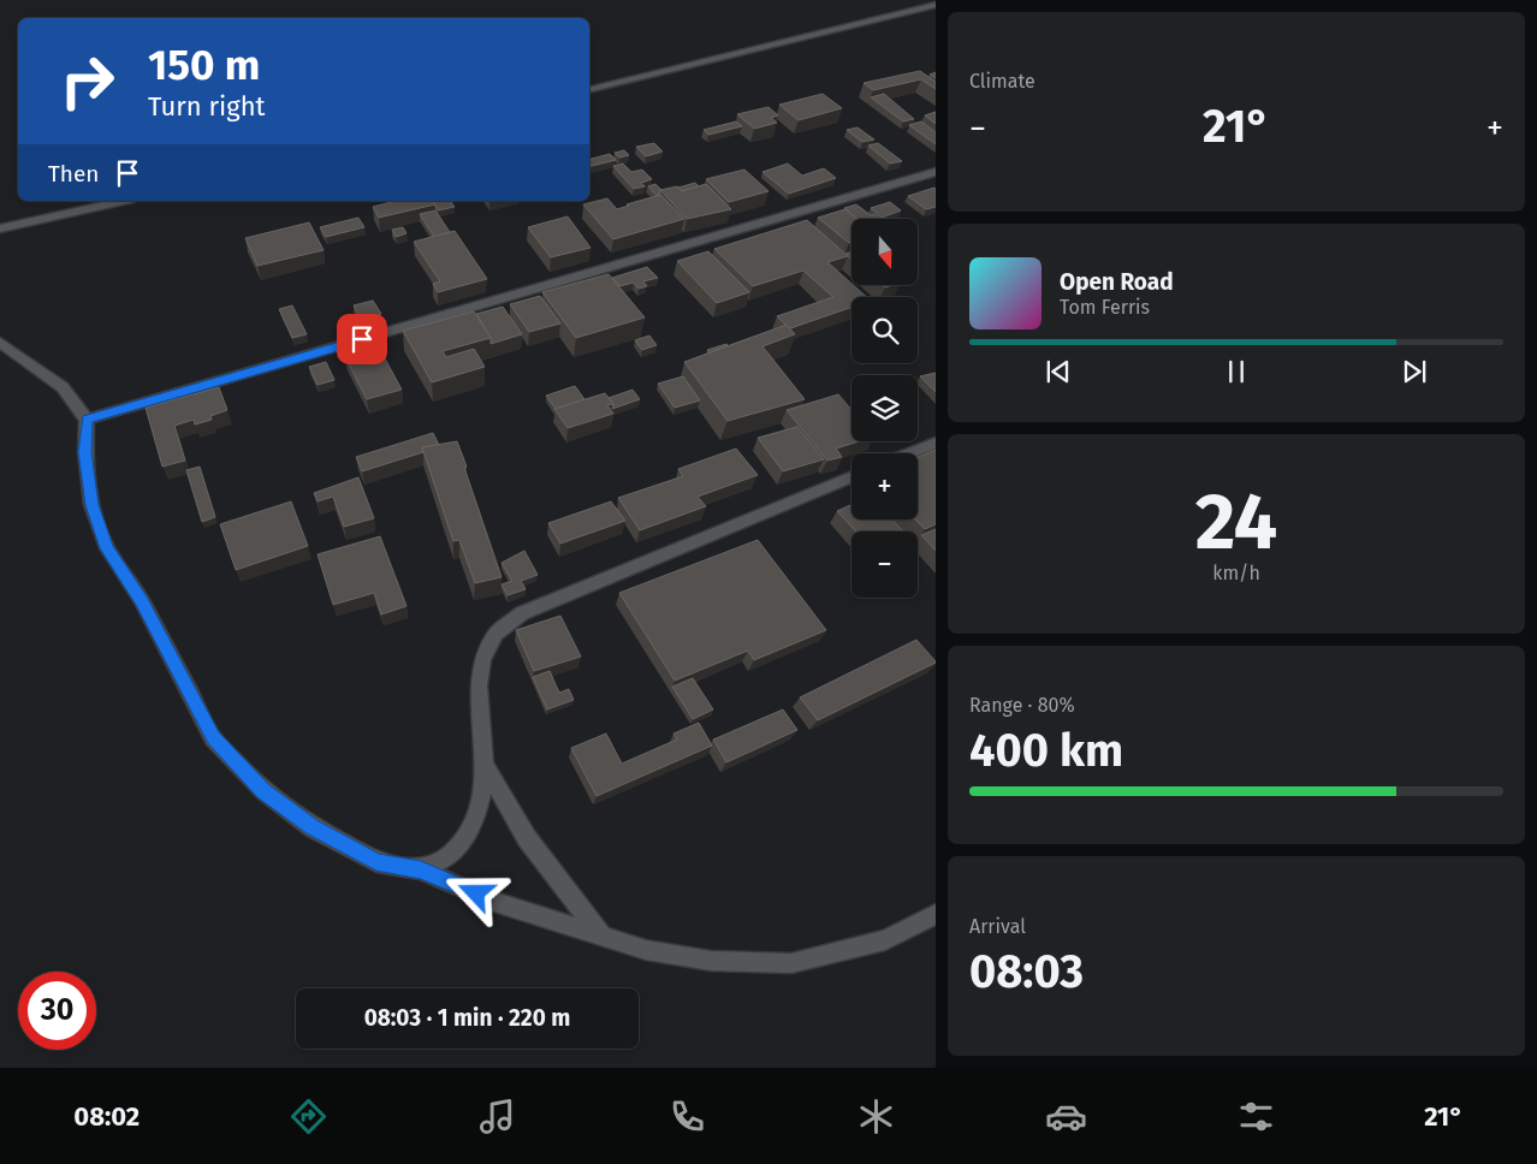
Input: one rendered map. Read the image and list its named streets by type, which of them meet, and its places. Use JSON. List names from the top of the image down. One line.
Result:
{"north":"bottom","page":{"tile":["Climate",["24","km/h"],["Range · 80%","400 km"],["Arrival","08:03"]],"turn":["150 m","Turn right"],"heat":["−","21°","+"],"then":"Then","map_buttons":["+","−"],"song":["Open Road","Tom Ferris"],"limit":"30","trip":"08:03 · 1 min · 220 m","tabs":["08:02","21°"]}}
